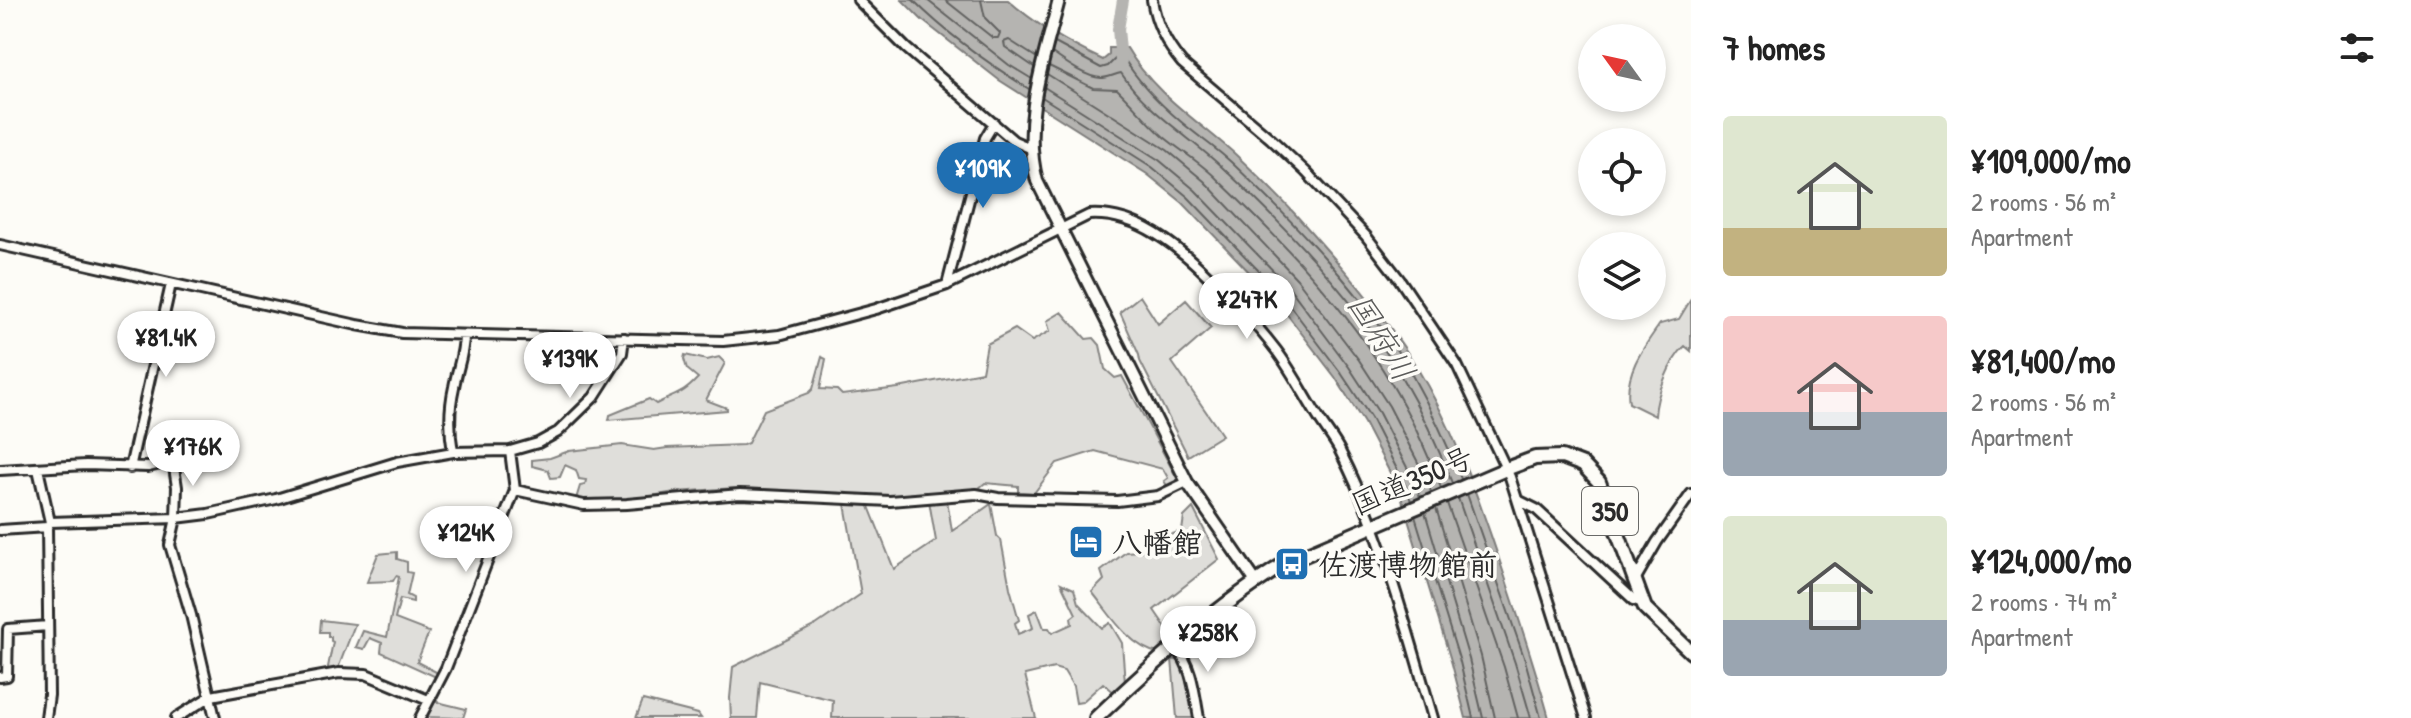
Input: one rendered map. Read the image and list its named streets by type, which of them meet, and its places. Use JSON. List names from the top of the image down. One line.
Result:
{"streets":{"highway":["国道350号","350"]},"water":["国府川"],"places":{"hotel":["八幡館"],"bus stop":["佐渡博物館前"]},"north":"top left","page":{"heading":"7 homes","list":[{"name":"¥109,000/mo","note":"2 rooms · 56 m² · Apartment"},{"name":"¥81,400/mo","note":"2 rooms · 56 m² · Apartment"},{"name":"¥124,000/mo","note":"2 rooms · 74 m² · Apartment"}],"price":["¥109K","¥247K","¥81.4K","¥139K","¥176K","¥124K","¥258K"]}}
